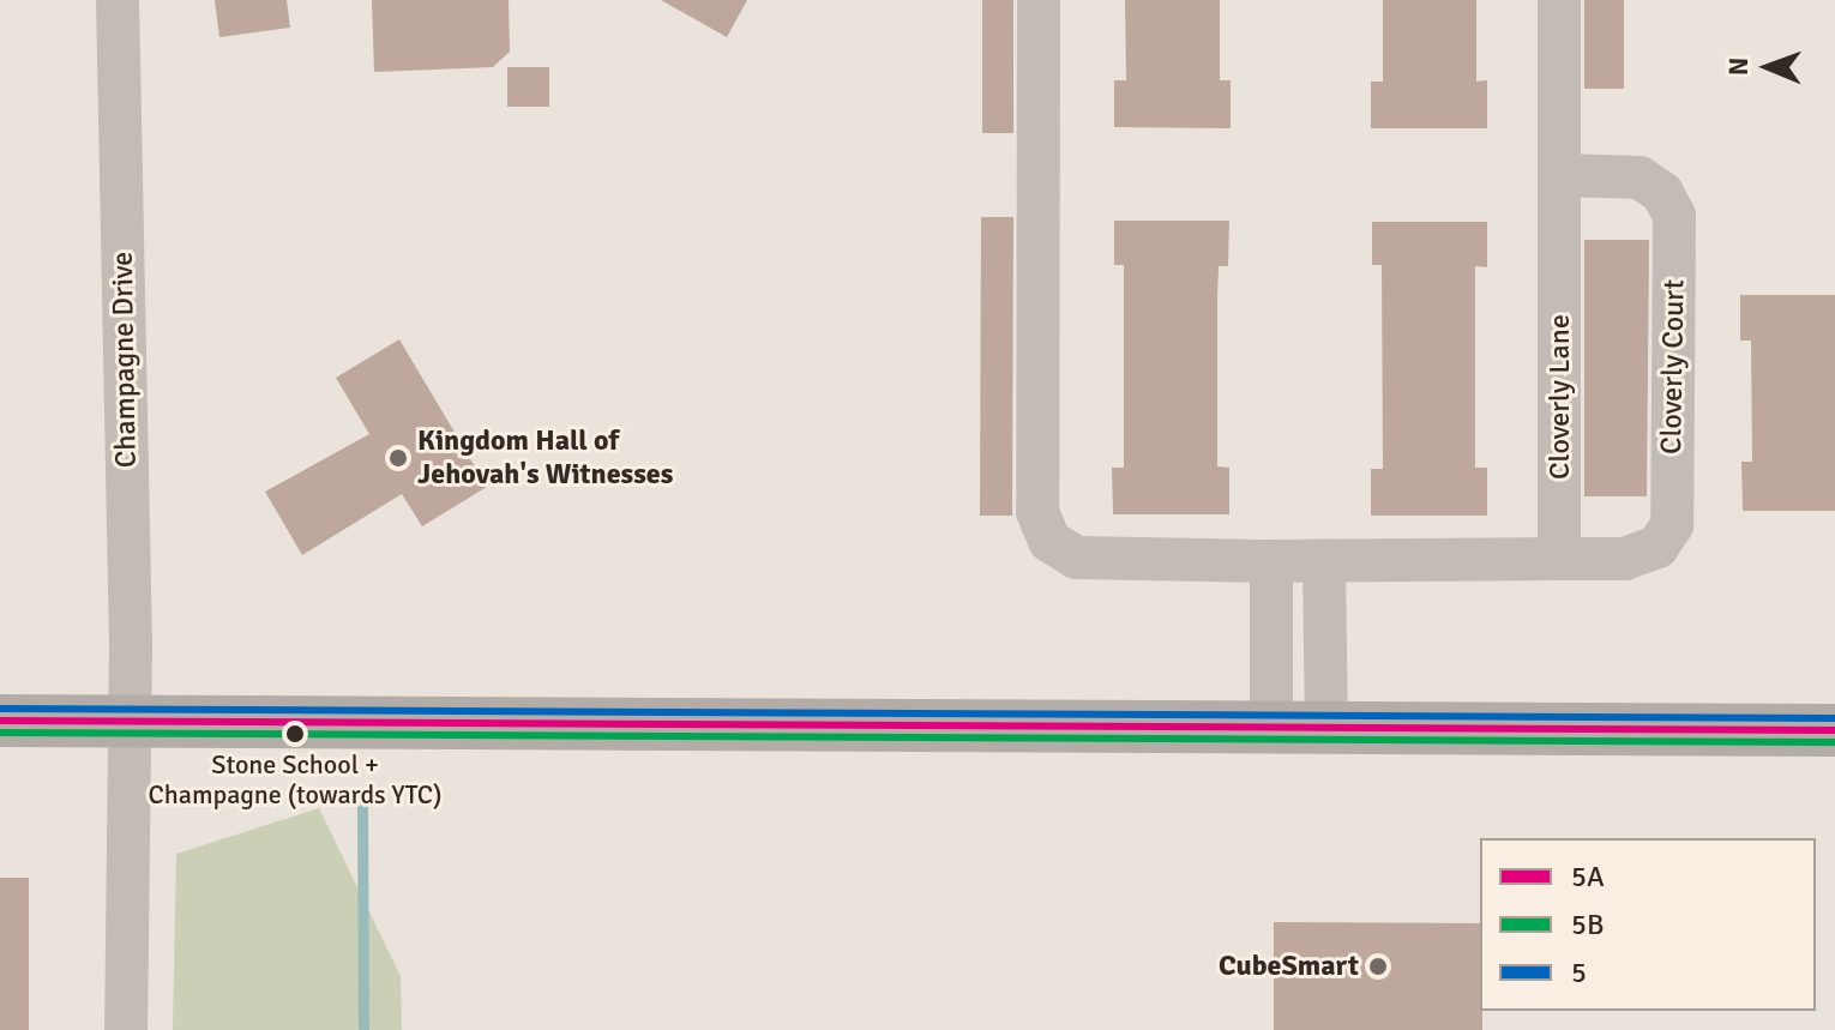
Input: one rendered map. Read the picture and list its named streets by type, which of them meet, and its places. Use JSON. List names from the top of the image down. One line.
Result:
{"streets":{"street":["Champagne Drive","Cloverly Court","Cloverly Lane"]},"crossings":[["Cloverly Court","Cloverly Lane"]],"places":["Kingdom Hall of Jehovah's Witnesses","Stone School + Champagne (towards YTC)","CubeSmart"],"lines":["transit line 5","transit line 5A","transit line 5B"],"legend":["5A","5B","5"],"north":"left"}
